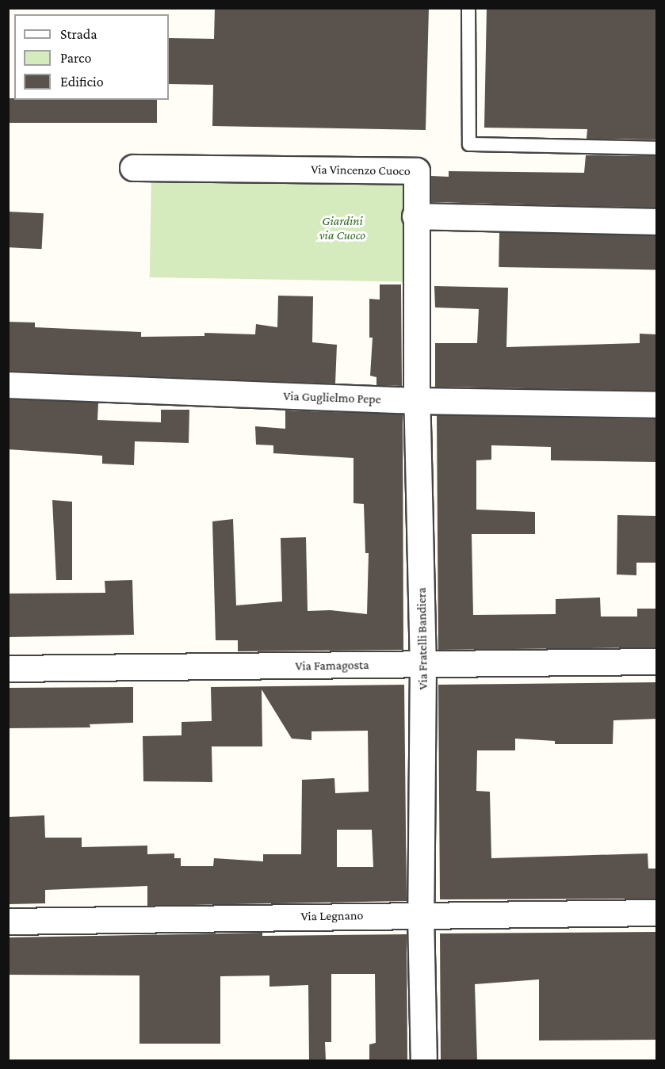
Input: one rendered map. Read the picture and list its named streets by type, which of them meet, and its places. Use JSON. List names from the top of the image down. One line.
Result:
{"streets":{"street":["Via Vincenzo Cuoco","Via Guglielmo Pepe","Via Fratelli Bandiera","Via Famagosta","Via Legnano"]},"crossings":[["Via Vincenzo Cuoco","Via Fratelli Bandiera"],["Via Guglielmo Pepe","Via Fratelli Bandiera"],["Via Fratelli Bandiera","Via Famagosta"],["Via Fratelli Bandiera","Via Legnano"]],"parks":["Giardini via Cuoco"],"legend":["Strada","Parco","Edificio"]}
